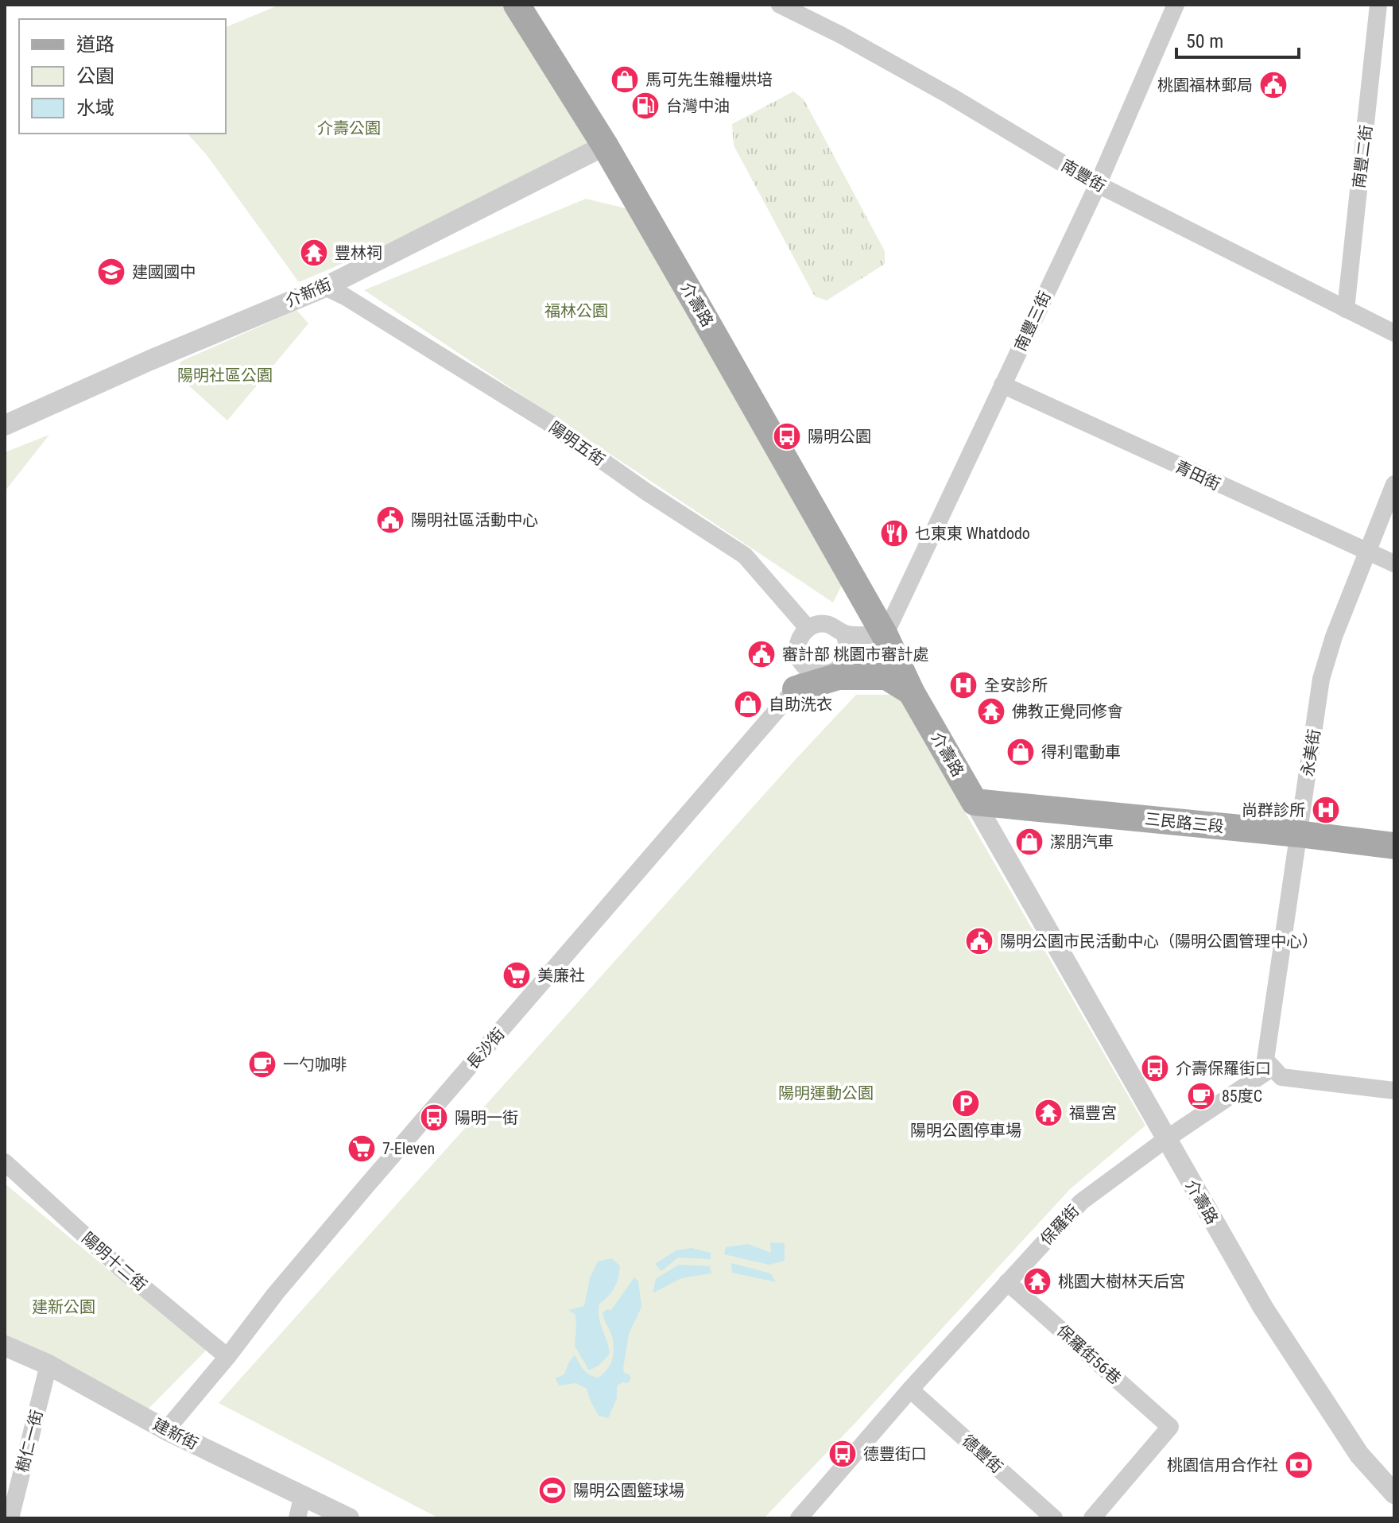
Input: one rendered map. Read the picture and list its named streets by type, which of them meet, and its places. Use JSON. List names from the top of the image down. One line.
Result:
{"streets":{"main road":["介壽路","三民路三段"],"street":["南豐二街","南豐街","介新街","南豐三街","陽明五街","青田街","永美街","長沙街","保羅街","陽明十二街","保羅街56巷","建新街","樹仁一街","德豐街"]},"crossings":[["南豐二街","南豐街"],["南豐街","南豐三街"],["介新街","介壽路"],["介新街","陽明五街"],["介壽路","南豐三街"],["介壽路","三民路三段"],["介壽路","保羅街"],["南豐三街","青田街"],["陽明五街","長沙街"],["青田街","永美街"],["永美街","三民路三段"],["永美街","保羅街"],["長沙街","陽明十二街"],["長沙街","建新街"],["保羅街","保羅街56巷"],["保羅街","德豐街"],["建新街","樹仁一街"]],"parks":["介壽公園","福林公園","陽明社區公園","陽明運動公園","建新公園"],"places":{"shop":["馬可先生雜糧烘培","自助洗衣","得利電動車","潔朋汽車"],"public building":["桃園福林郵局","陽明社區活動中心","審計部 桃園市審計處","陽明公園市民活動中心（陽明公園管理中心）"],"fuel station":["台灣中油"],"temple":["豐林祠","佛教正覺同修會","福豐宮","桃園大樹林天后宮"],"school or university":["建國國中"],"bus stop":["陽明公園","介壽保羅街口","陽明一街","德豐街口"],"restaurant":["乜東東 Whatdodo"],"hospital":["全安診所","尚群診所"],"supermarket":["美廉社","7-Eleven"],"cafe":["一勺咖啡","85度C"],"parking":["陽明公園停車場"],"bank":["桃園信用合作社"],"sports":["陽明公園籃球場"]},"legend":["道路","公園","水域"],"scale_bar":"50 m"}
